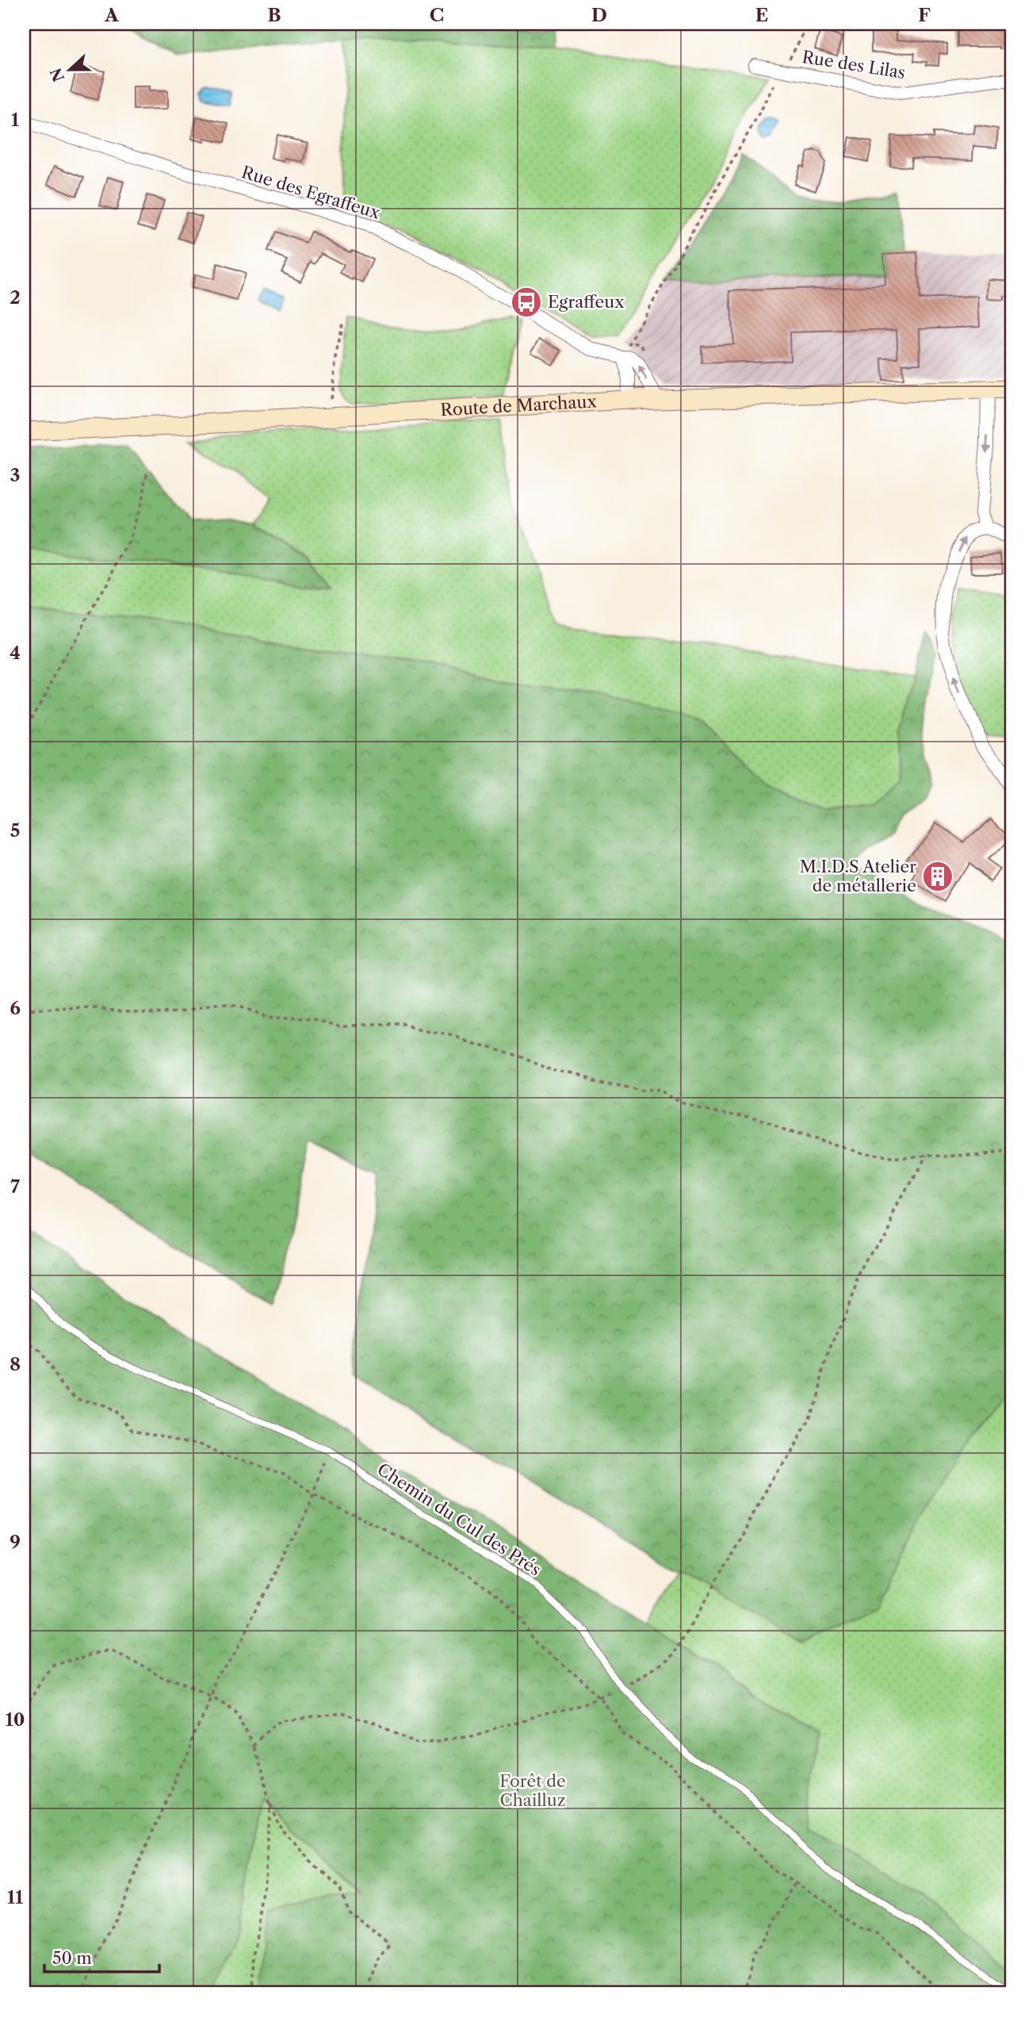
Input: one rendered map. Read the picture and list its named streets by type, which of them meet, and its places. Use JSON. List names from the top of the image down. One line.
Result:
{"streets":{"main road":["Route de Marchaux"],"street":["Rue des Lilas","Rue des Egraffeux"],"lane":["Chemin du Cul des Prés"]},"parks":["Forêt de Chailluz"],"places":{"bus stop":["Egraffeux"],"building":["M.I.D.S Atelier de métallerie"]},"scale_bar":"50 m","north":"left","grid":{"columns":["A","B","C","D","E","F"],"rows":["1","2","3","4","5","6","7","8","9","10","11"]}}
